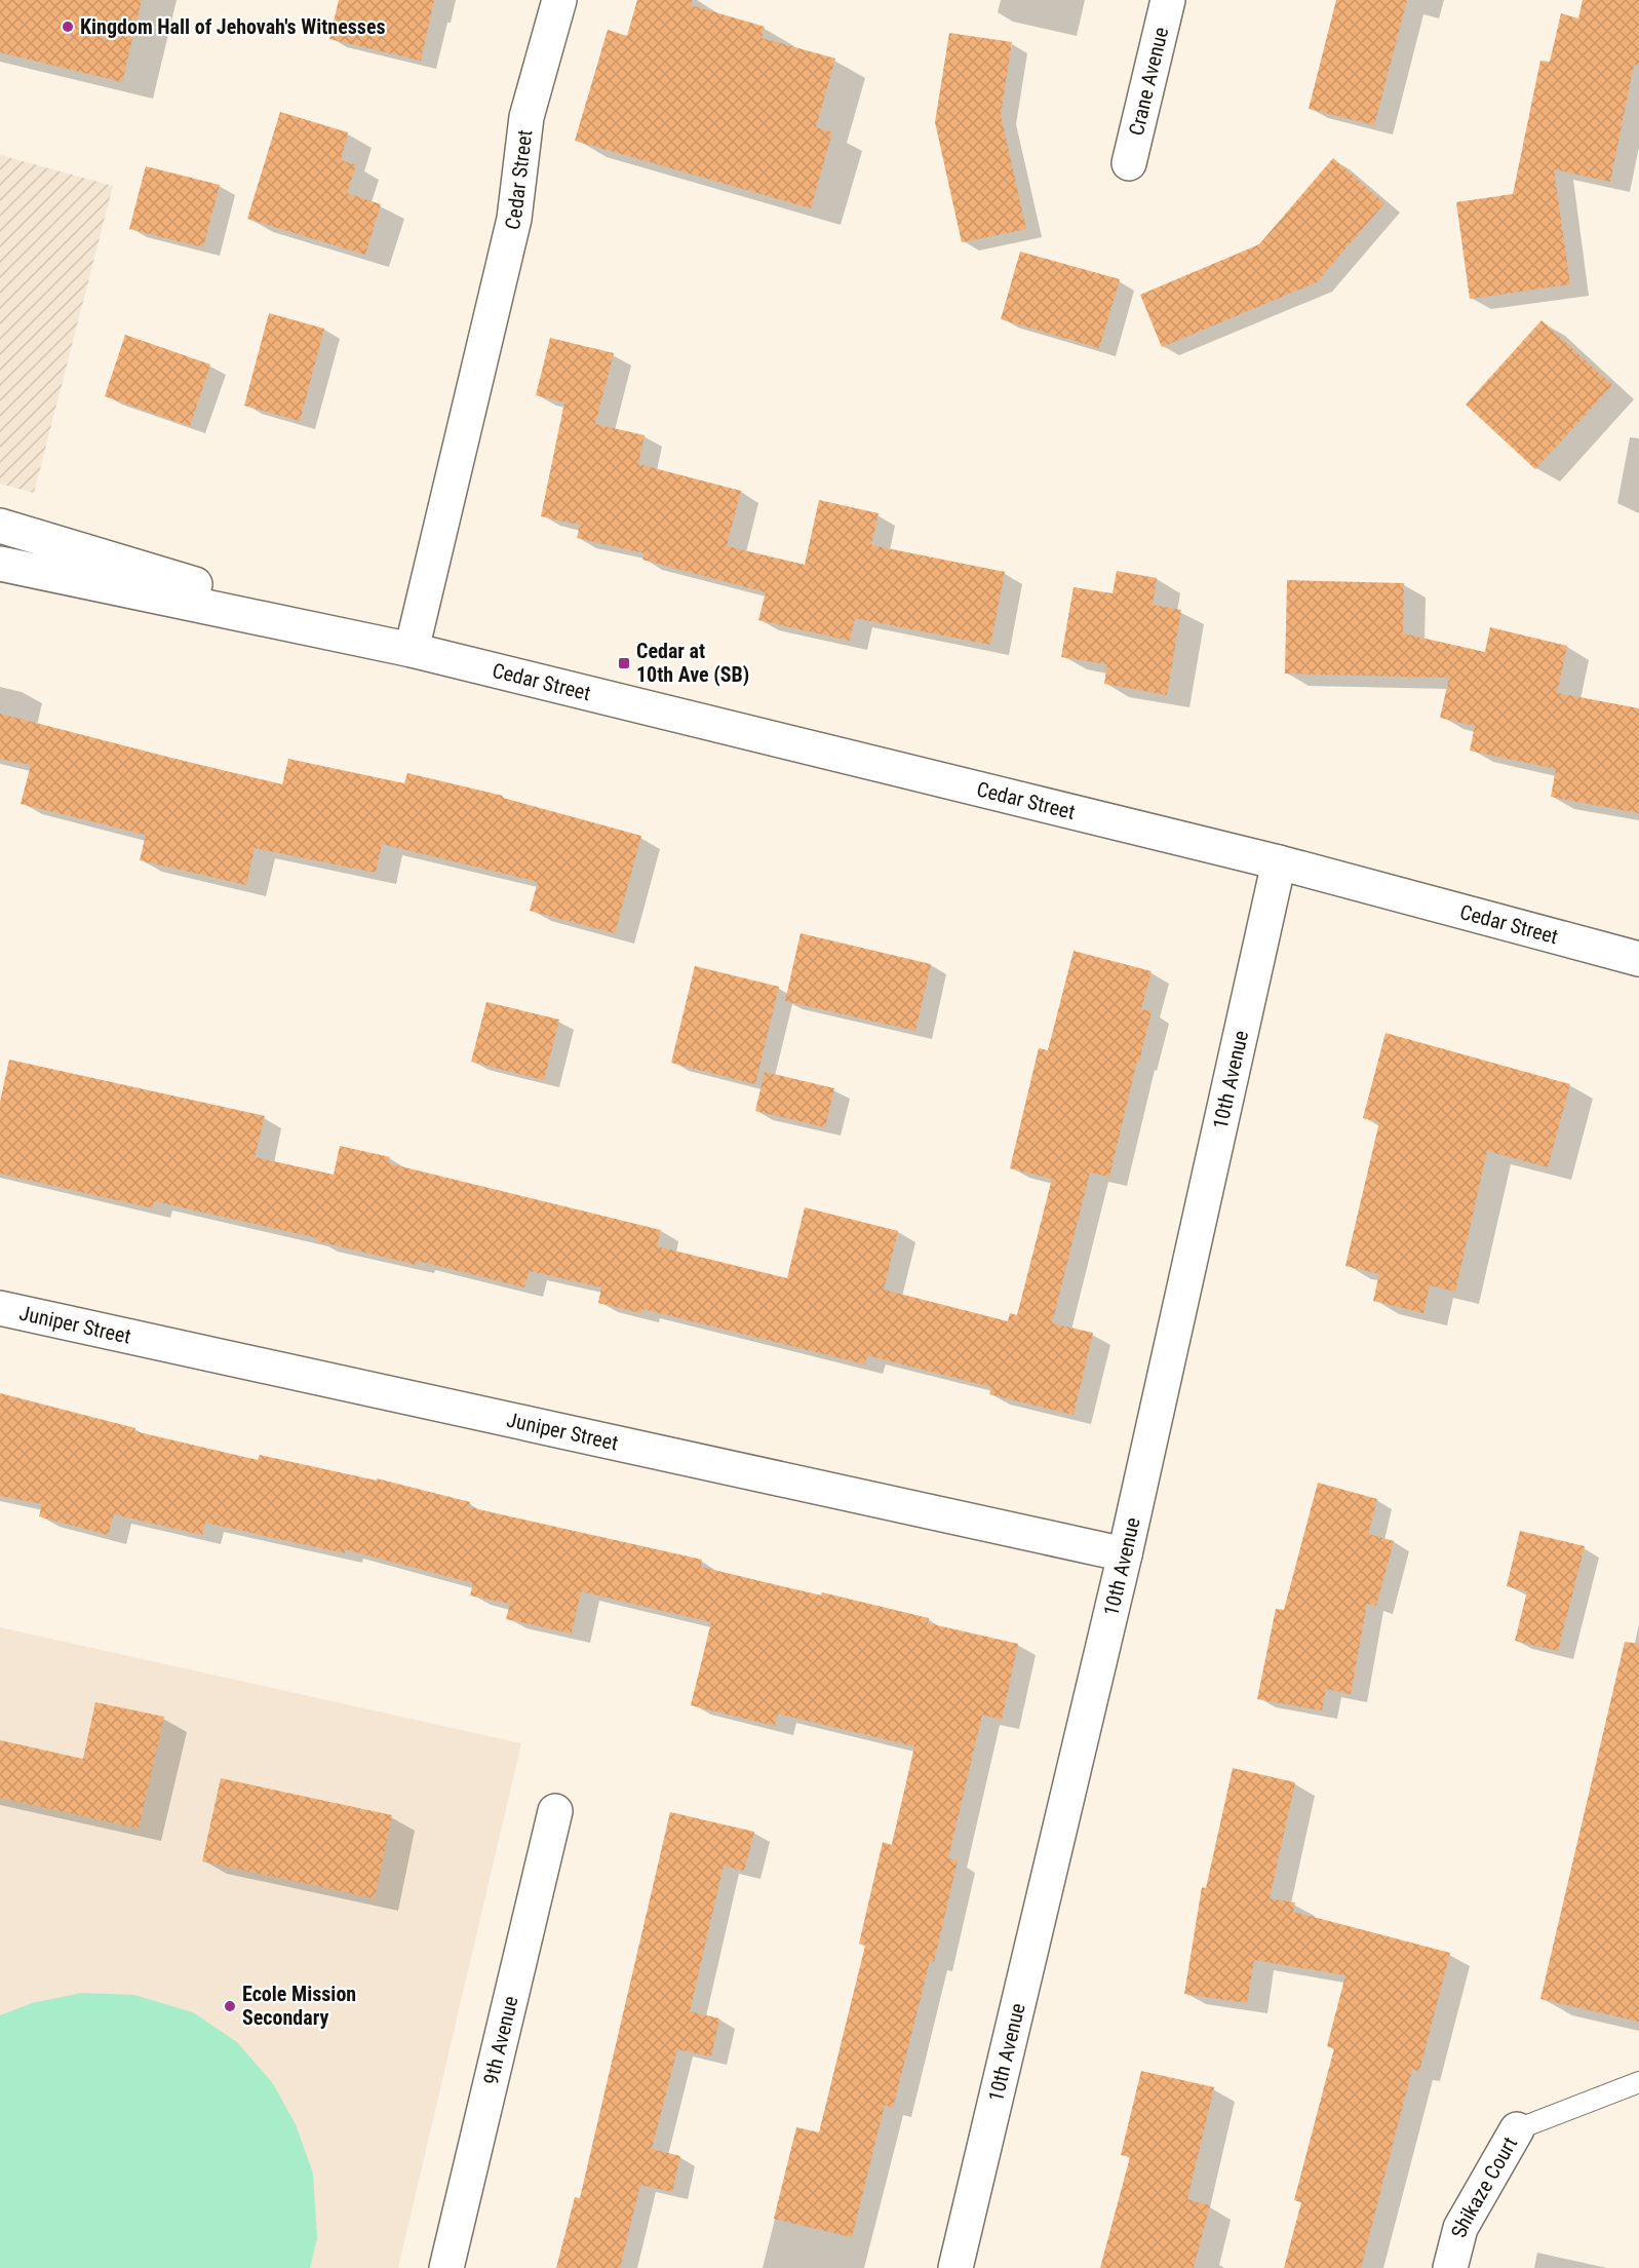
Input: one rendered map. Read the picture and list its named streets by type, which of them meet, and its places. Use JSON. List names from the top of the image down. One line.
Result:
{"streets":{"street":["Crane Avenue","Cedar Street","10th Avenue","Juniper Street","9th Avenue","Shikaze Court"]},"crossings":[["Cedar Street","10th Avenue"],["10th Avenue","Juniper Street"]],"places":{"other":["Kingdom Hall of Jehovah's Witnesses","Ecole Mission Secondary"],"transit":["Cedar at 10th Ave (SB)"]}}
